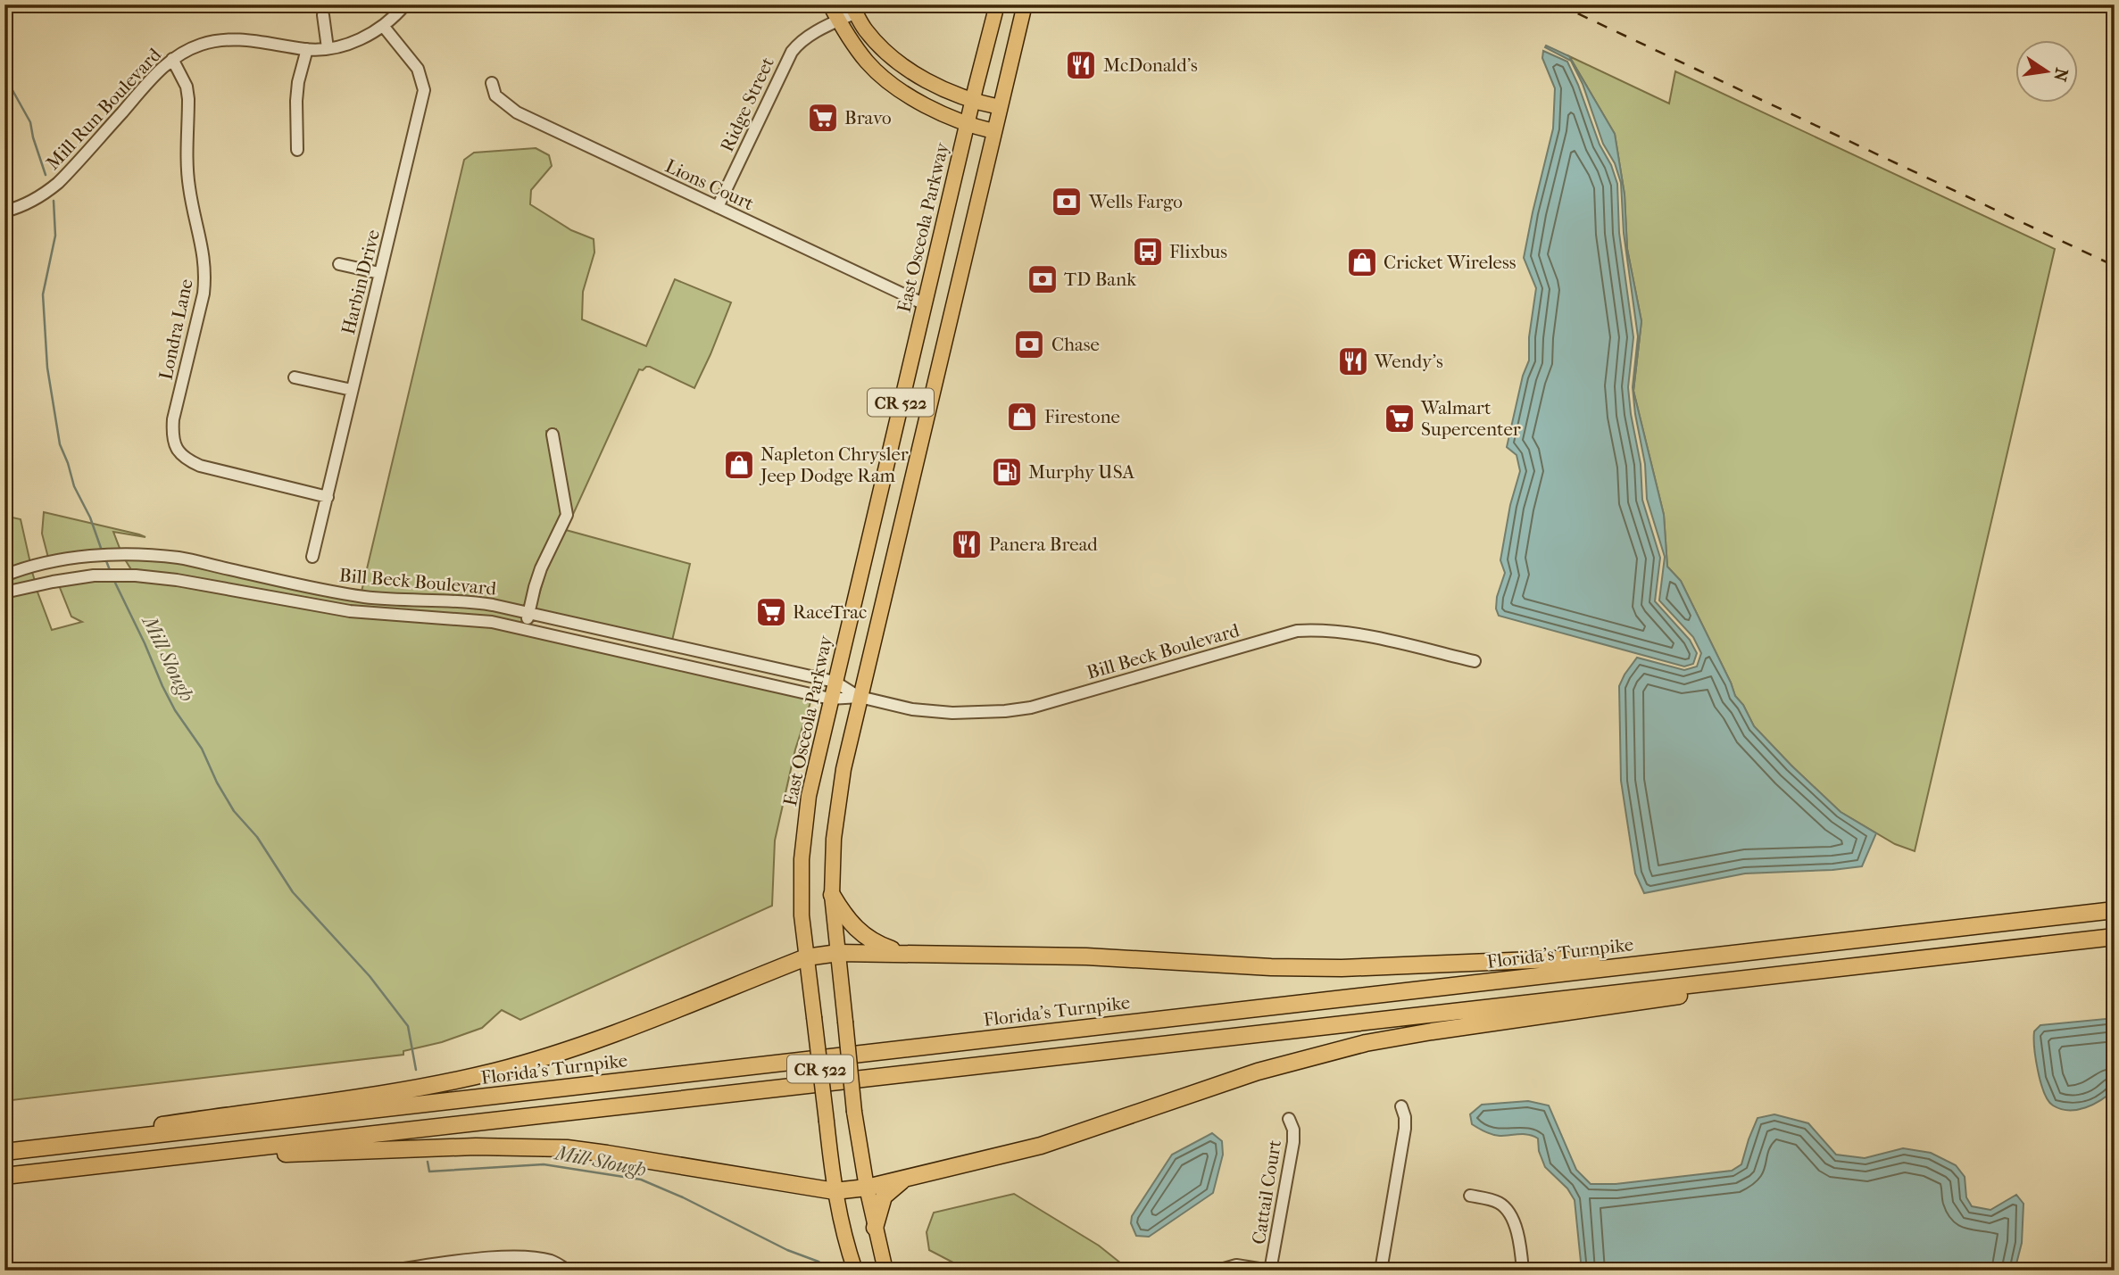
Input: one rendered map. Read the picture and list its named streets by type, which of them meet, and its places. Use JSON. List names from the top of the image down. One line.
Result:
{"streets":{"highway":["Florida's Turnpike"],"main road":["East Osceola Parkway","CR 522"],"street":["Ridge Street","Mill Run Boulevard","Lions Court","Harbin Drive","Londra Lane","Bill Beck Boulevard","Cattail Court"]},"crossings":[["Ridge Street","Lions Court"],["Mill Run Boulevard","Harbin Drive"],["Mill Run Boulevard","Londra Lane"],["Lions Court","East Osceola Parkway"],["East Osceola Parkway","Bill Beck Boulevard"],["Harbin Drive","Londra Lane"],["CR 522","Bill Beck Boulevard"]],"water":["Mill Slough"],"places":{"restaurant":["McDonald's","Wendy's","Panera Bread"],"supermarket":["Bravo","Walmart Supercenter","RaceTrac"],"bank":["Wells Fargo","TD Bank","Chase"],"bus stop":["Flixbus"],"shop":["Cricket Wireless","Firestone","Napleton Chrysler Jeep Dodge Ram"],"fuel station":["Murphy USA"]},"north":"right"}
